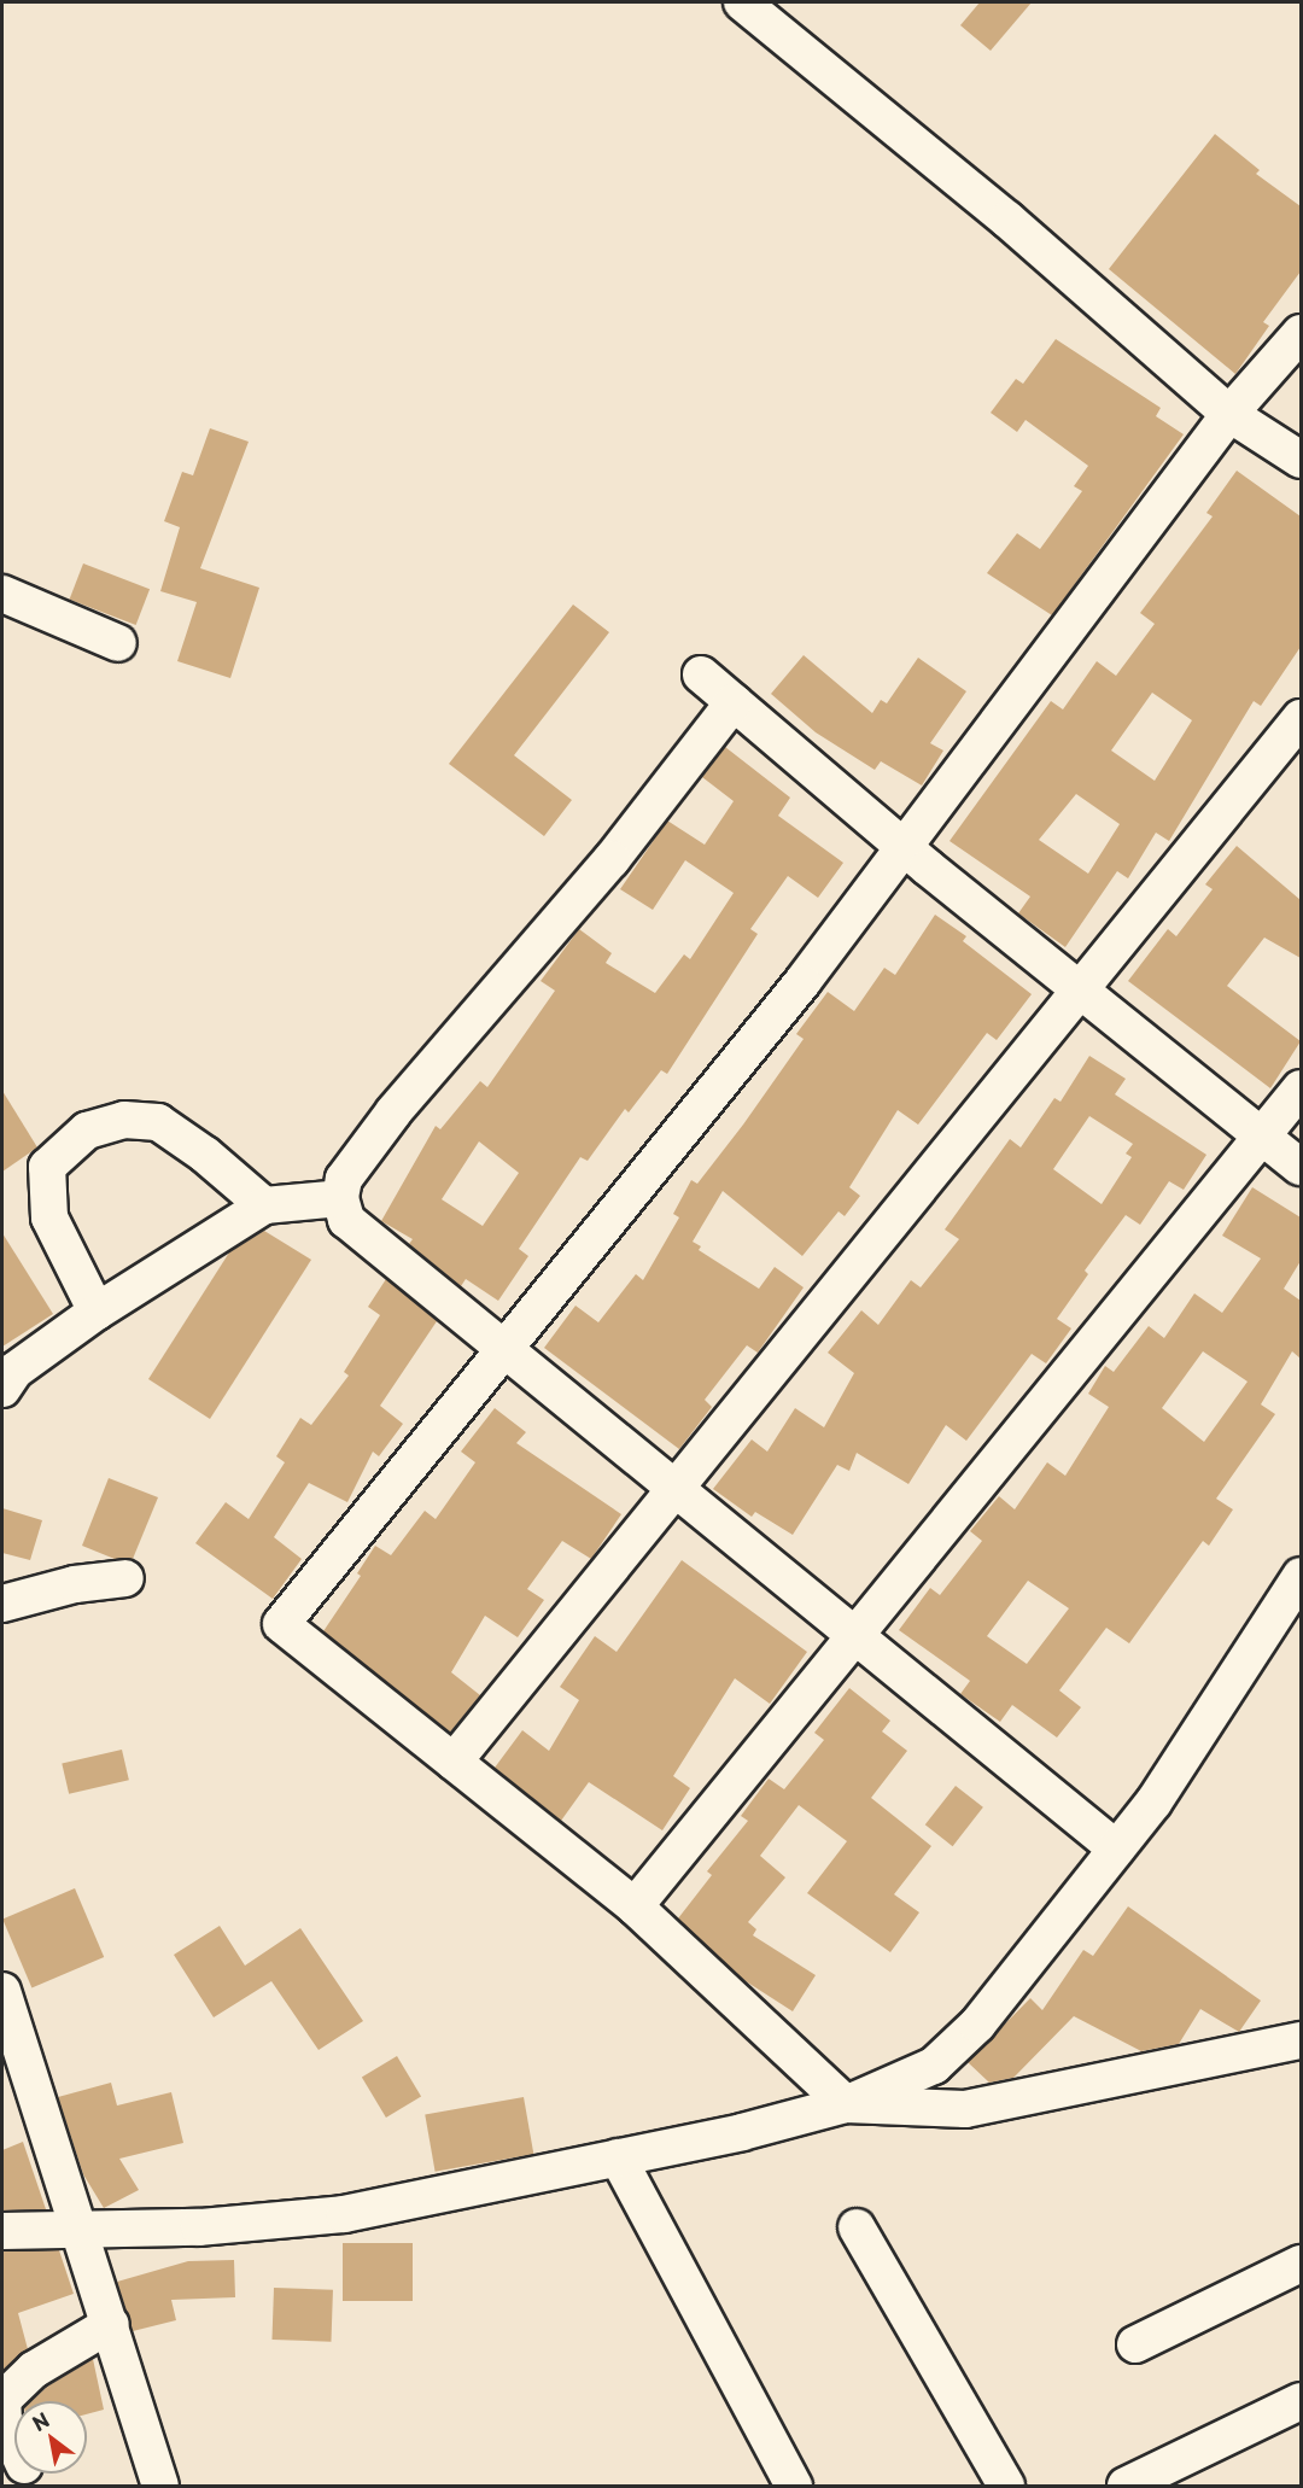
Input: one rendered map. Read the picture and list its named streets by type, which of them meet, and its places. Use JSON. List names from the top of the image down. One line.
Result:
{"north":"top left"}
